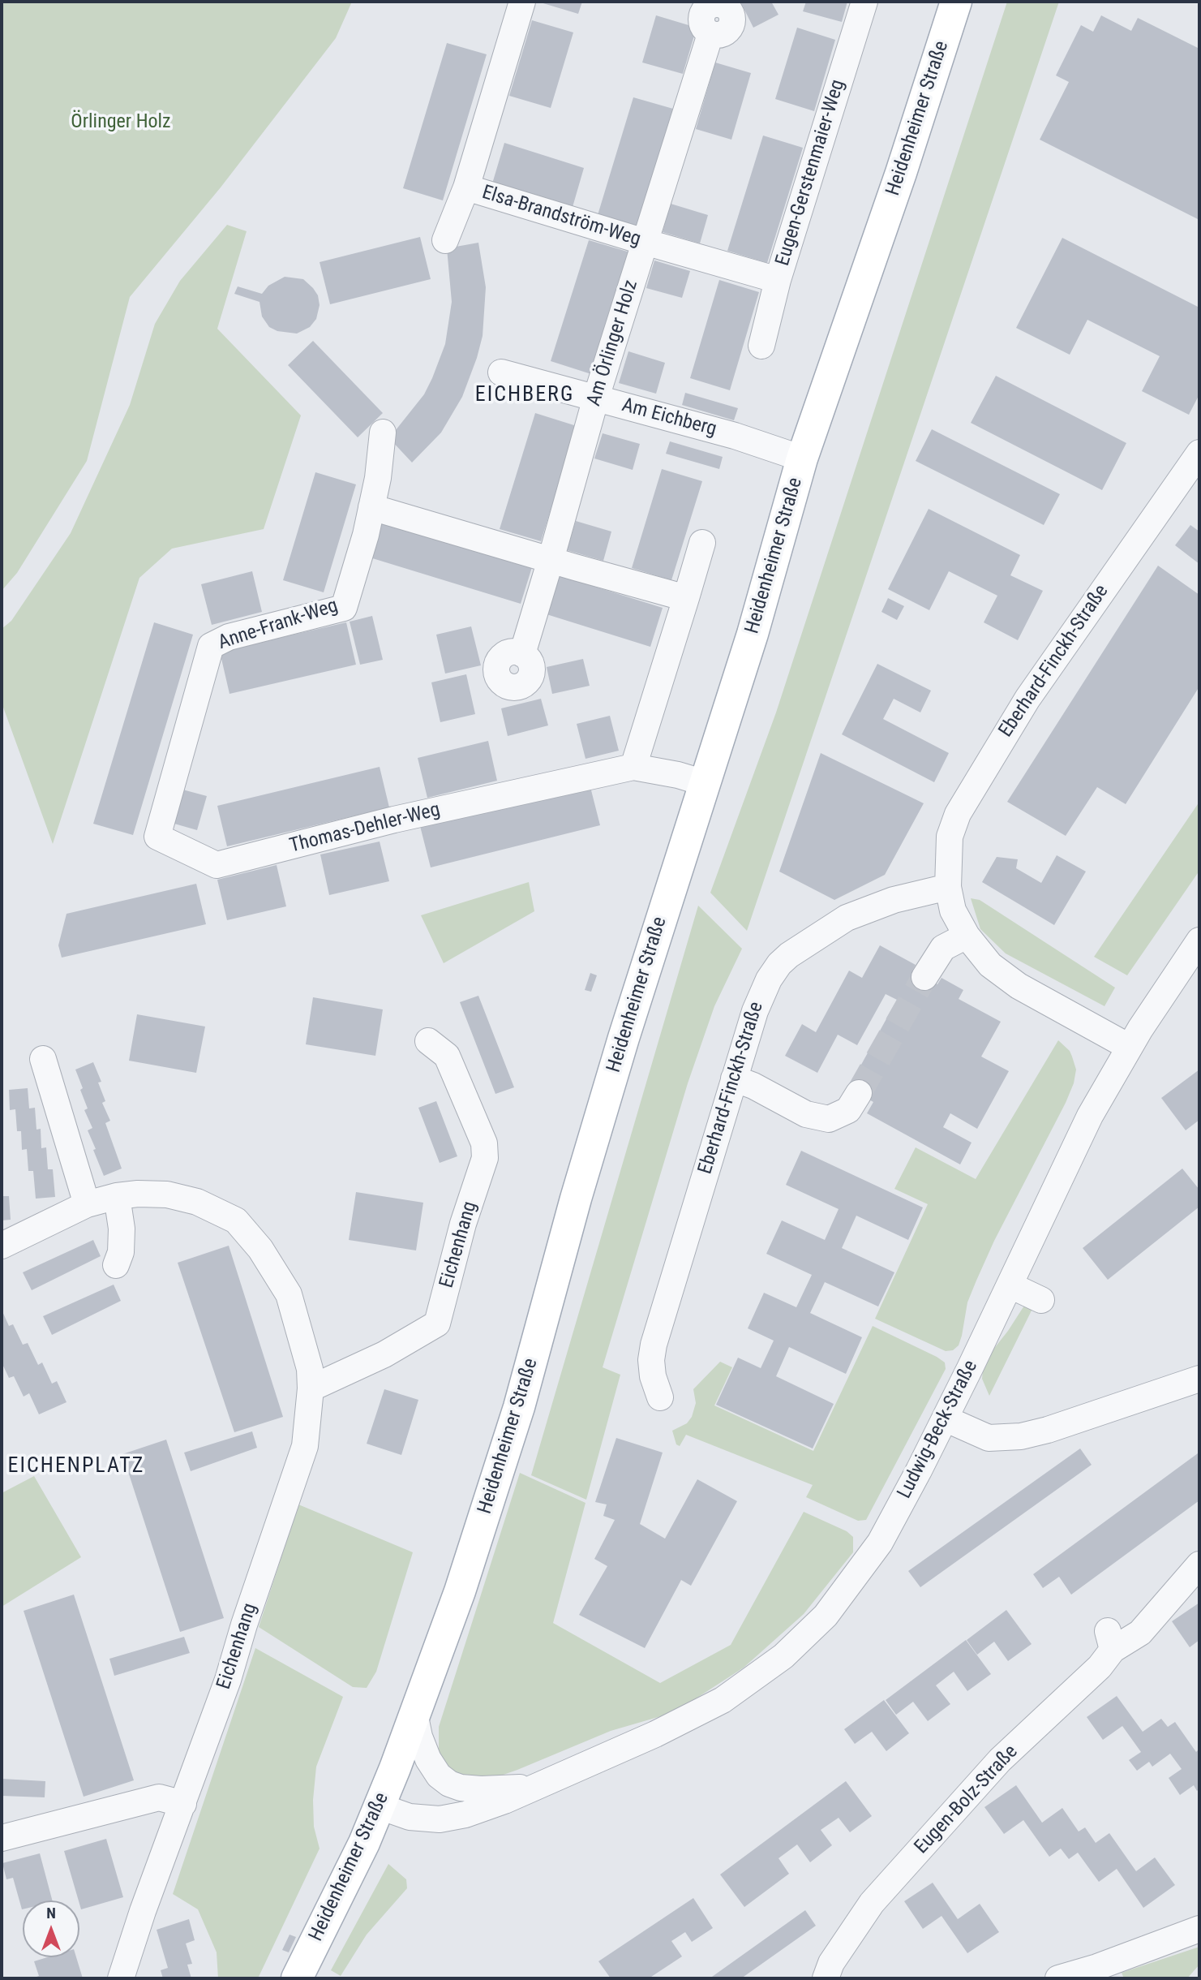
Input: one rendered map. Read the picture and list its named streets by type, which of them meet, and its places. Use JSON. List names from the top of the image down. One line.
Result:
{"streets":{"main road":["Heidenheimer Straße"],"street":["Eugen-Gerstenmaier-Weg","Elsa-Brandström-Weg","Am Örlinger Holz","Am Eichberg","Anne-Frank-Weg","Eberhard-Finckh-Straße","Thomas-Dehler-Weg","Eichenhang","Ludwig-Beck-Straße","Eugen-Bolz-Straße"]},"crossings":[["Heidenheimer Straße","Am Eichberg"],["Heidenheimer Straße","Thomas-Dehler-Weg"],["Heidenheimer Straße","Ludwig-Beck-Straße"],["Eugen-Gerstenmaier-Weg","Elsa-Brandström-Weg"],["Elsa-Brandström-Weg","Am Örlinger Holz"],["Am Örlinger Holz","Am Eichberg"],["Anne-Frank-Weg","Thomas-Dehler-Weg"],["Eberhard-Finckh-Straße","Ludwig-Beck-Straße"]],"districts":["EICHBERG","EICHENPLATZ"],"parks":["Örlinger Holz"],"north":"top"}
